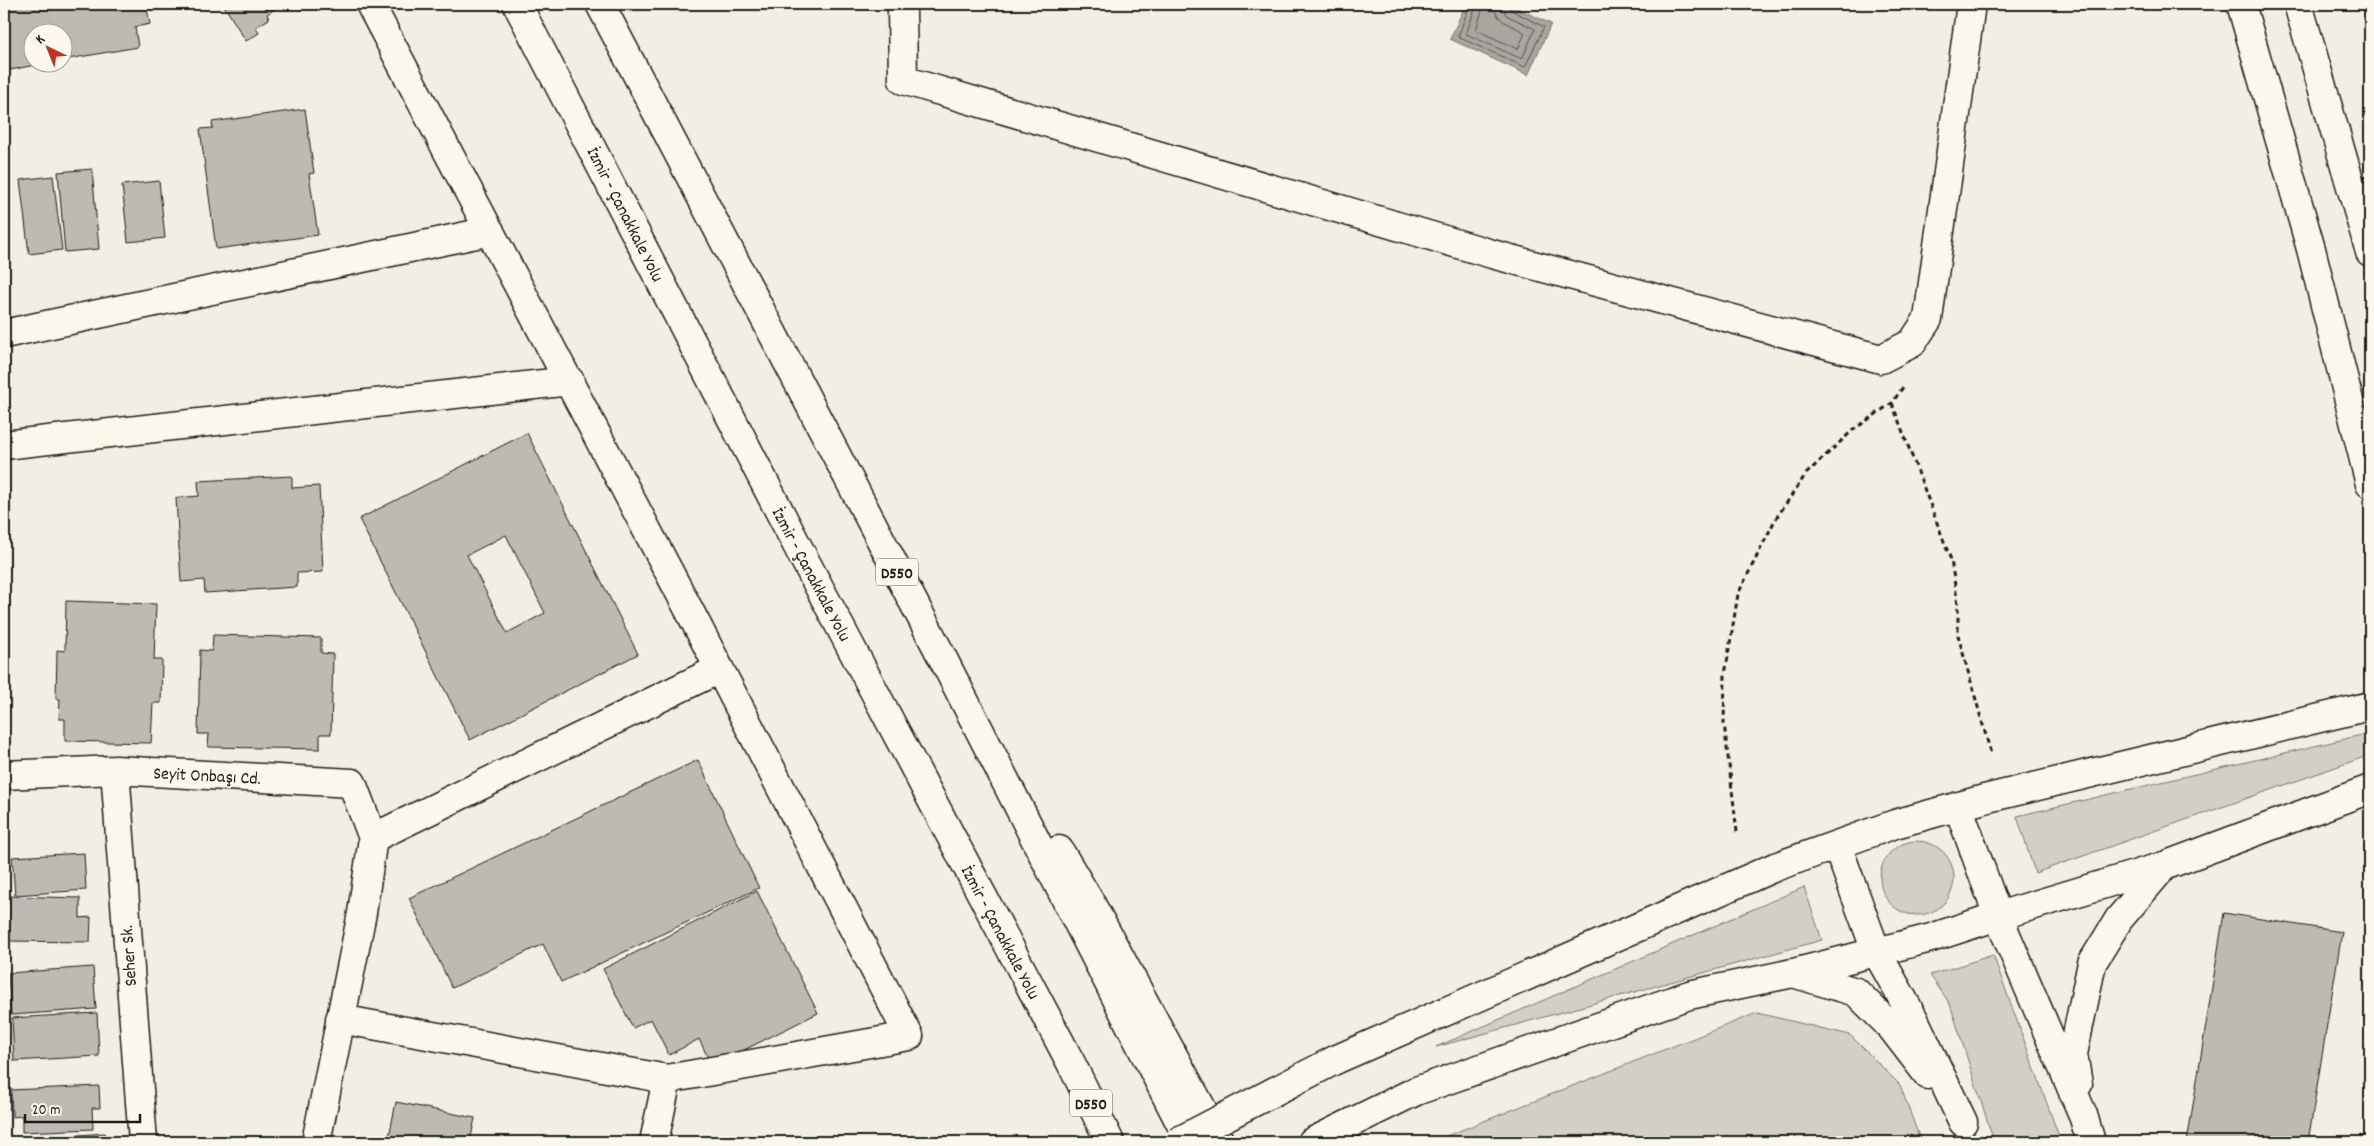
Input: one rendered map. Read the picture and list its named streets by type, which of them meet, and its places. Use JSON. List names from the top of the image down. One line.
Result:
{"streets":{"main road":["İzmir - Çanakkale Yolu","D550","Seyit Onbaşı Cd.","Seher Sk."]},"crossings":[["Seyit Onbaşı Cd.","Seher Sk."]],"scale_bar":"20 m","north":"top left"}
